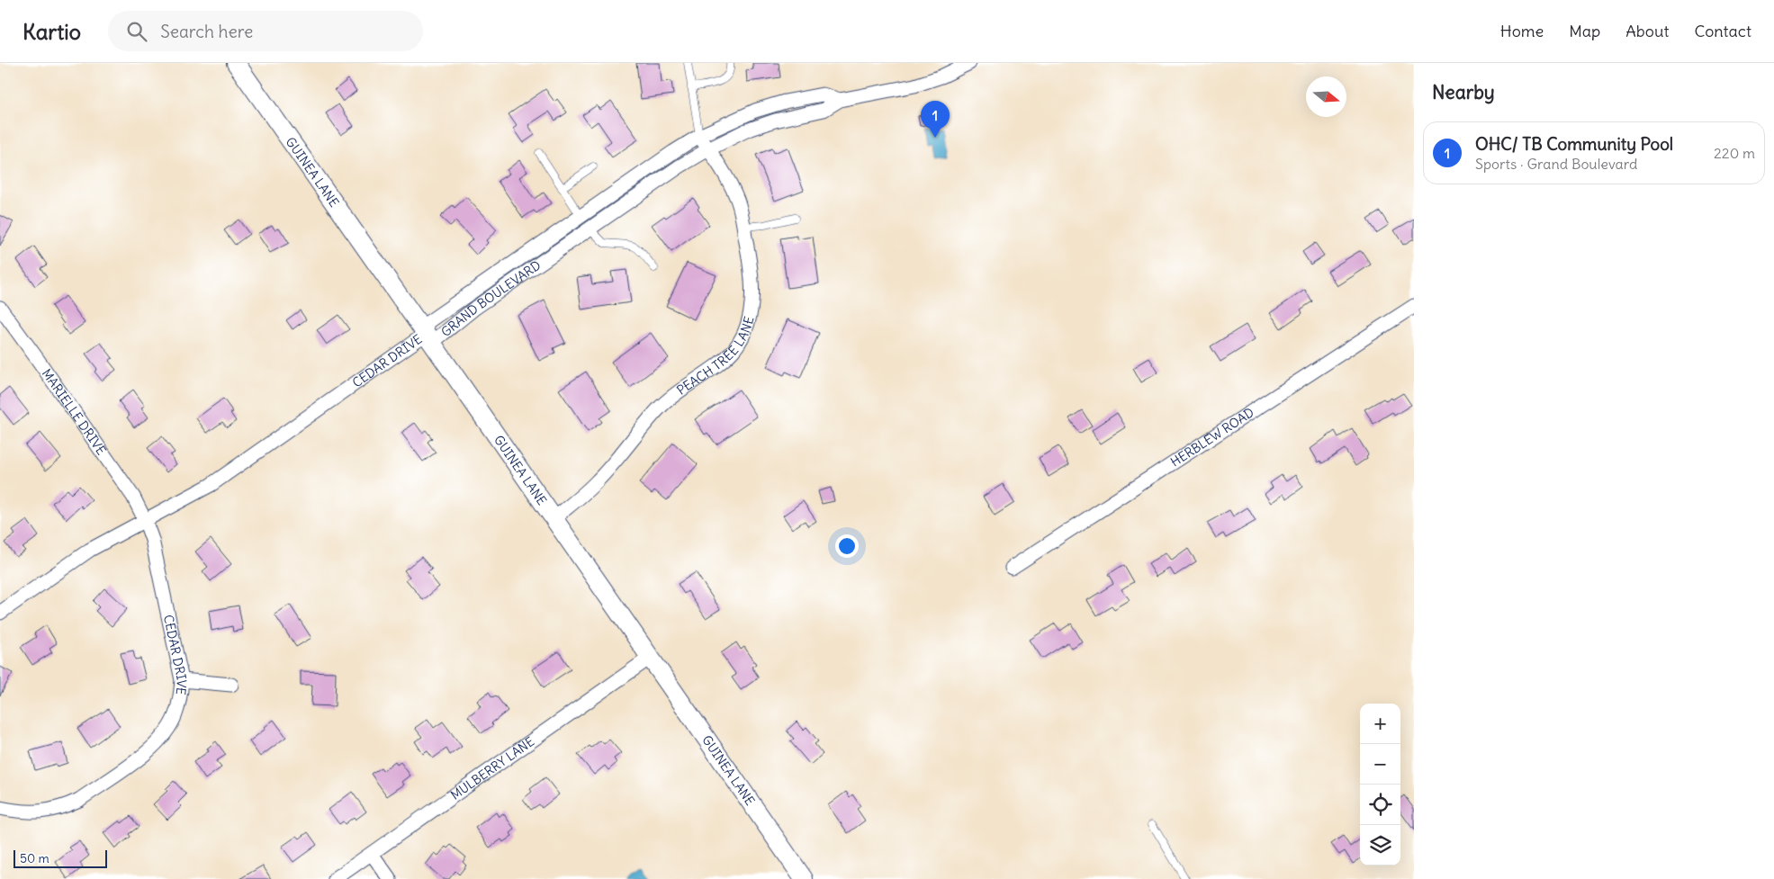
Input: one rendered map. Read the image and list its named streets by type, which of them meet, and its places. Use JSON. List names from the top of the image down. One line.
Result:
{"streets":{"street":["GUINEA LANE","GRAND BOULEVARD","PEACH TREE LANE","CEDAR DRIVE","MARIELLE DRIVE","HERBLEW ROAD","MULBERRY LANE"]},"crossings":[["GUINEA LANE","GRAND BOULEVARD"],["GUINEA LANE","PEACH TREE LANE"],["GUINEA LANE","CEDAR DRIVE"],["GUINEA LANE","MULBERRY LANE"],["GRAND BOULEVARD","PEACH TREE LANE"],["GRAND BOULEVARD","CEDAR DRIVE"],["CEDAR DRIVE","MARIELLE DRIVE"]],"scale_bar":"50 m","north":"right","page":{"header":"Kartio","search":"Search here","nav":["Home","Map","About","Contact"],"heading":"Nearby","pins":"1","list":[{"mark":"1","name":"OHC/ TB Community Pool","note":"Sports · Grand Boulevard","value":"220 m"}],"map_buttons":["+","−"],"scale":"50 m"}}
